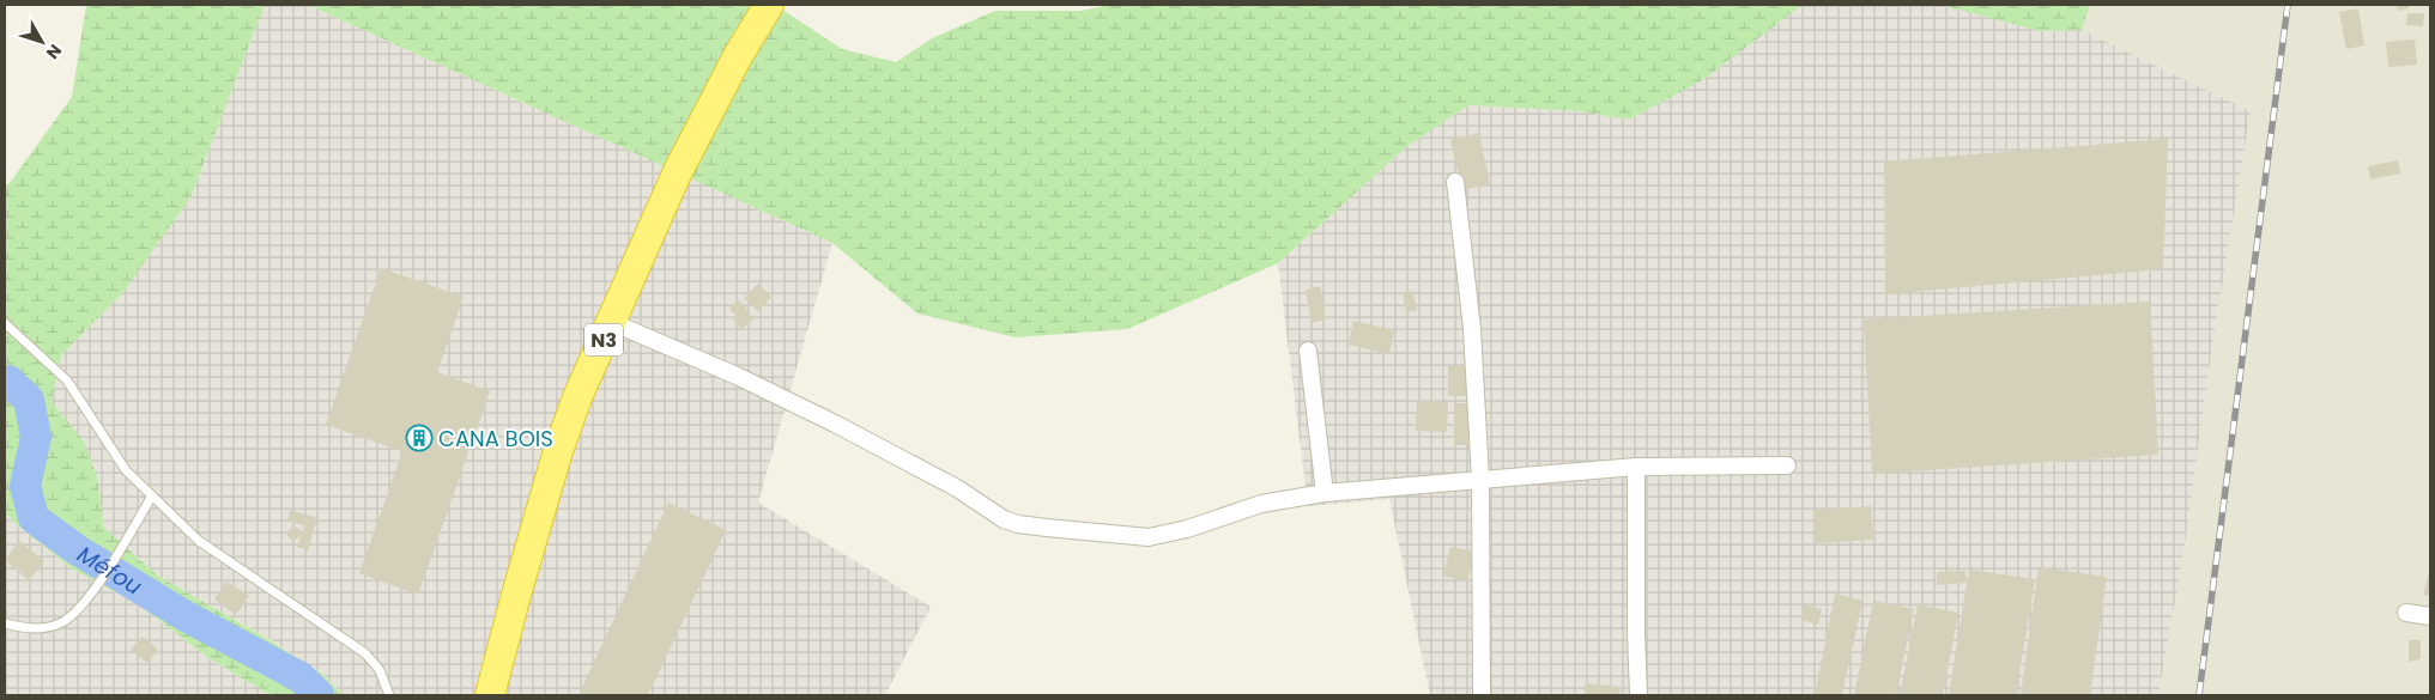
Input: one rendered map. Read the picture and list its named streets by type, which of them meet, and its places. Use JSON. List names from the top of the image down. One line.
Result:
{"streets":{"highway":["N3"]},"water":["Méfou"],"places":{"building":["CANA BOIS"]},"north":"bottom right"}
